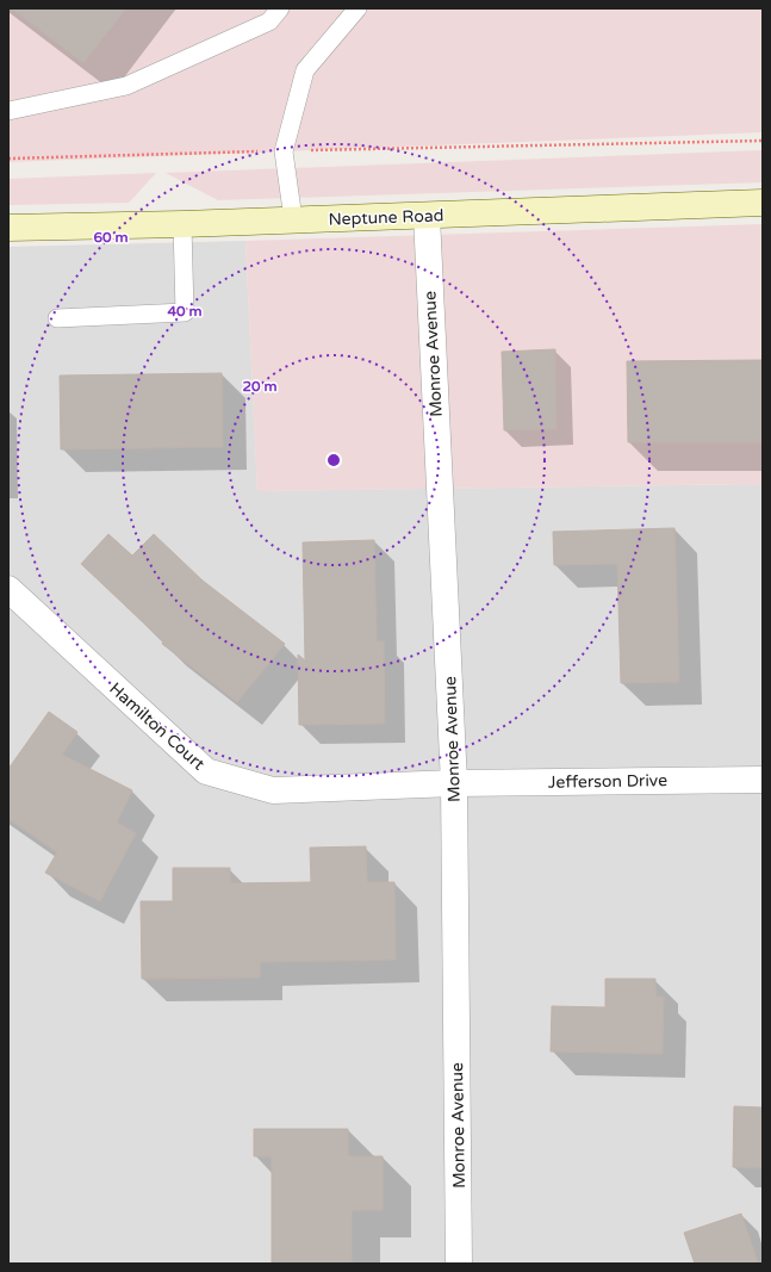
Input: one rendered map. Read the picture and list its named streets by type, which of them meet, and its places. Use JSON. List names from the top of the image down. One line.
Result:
{"streets":{"main road":["Neptune Road"],"street":["Monroe Avenue","Hamilton Court","Jefferson Drive"]},"crossings":[["Neptune Road","Monroe Avenue"],["Monroe Avenue","Hamilton Court"],["Monroe Avenue","Jefferson Drive"],["Hamilton Court","Jefferson Drive"]],"rings":["60 m","40 m","20 m"]}
